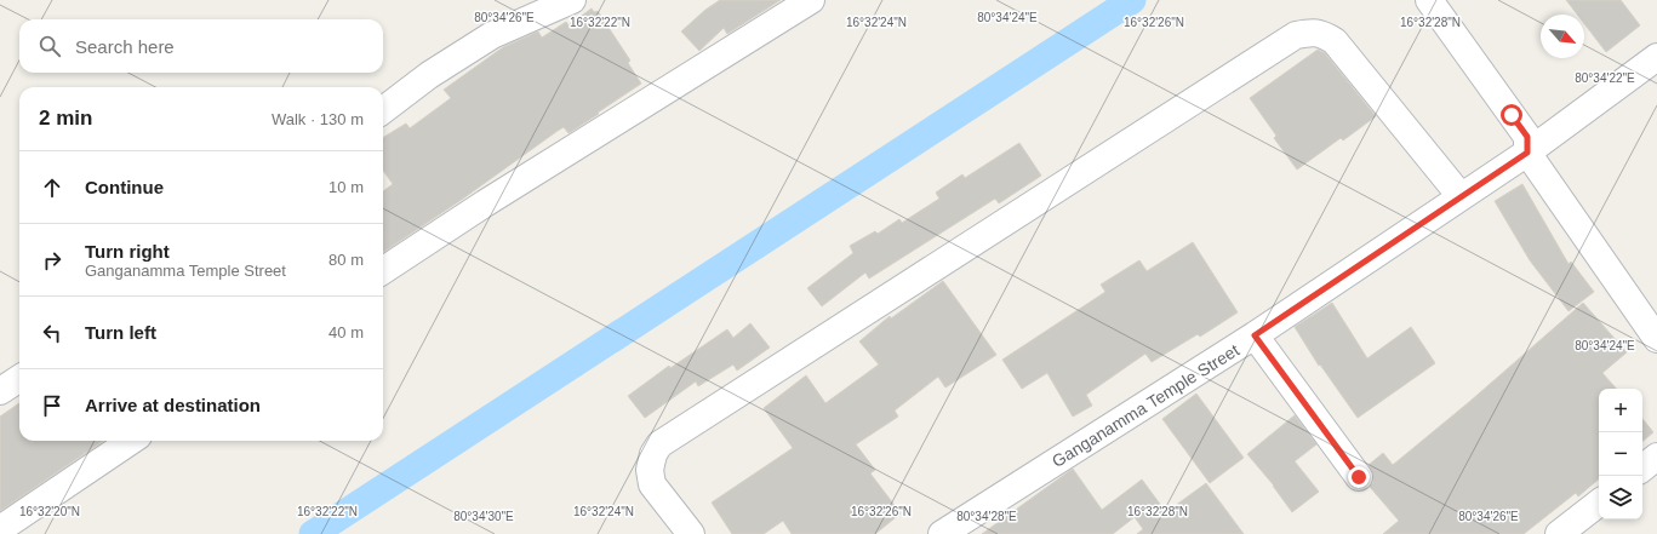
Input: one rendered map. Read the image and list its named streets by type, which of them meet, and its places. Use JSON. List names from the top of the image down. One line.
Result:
{"streets":{"street":["Ganganamma Temple Street"]},"north":"bottom right","page":{"search":"Search here","heading":["2 min","Walk · 130 m"],"list":[["Continue","10 m"],["Turn right","Ganganamma Temple Street","80 m"],["Turn left","40 m"],"Arrive at destination"],"map_buttons":["+","−"]},"coordinates":["80°34'26\"E","80°34'24\"E","16°32'22\"N","16°32'24\"N","16°32'26\"N","16°32'28\"N","80°34'22\"E","16°32'20\"N","80°34'30\"E","80°34'28\"E"]}
